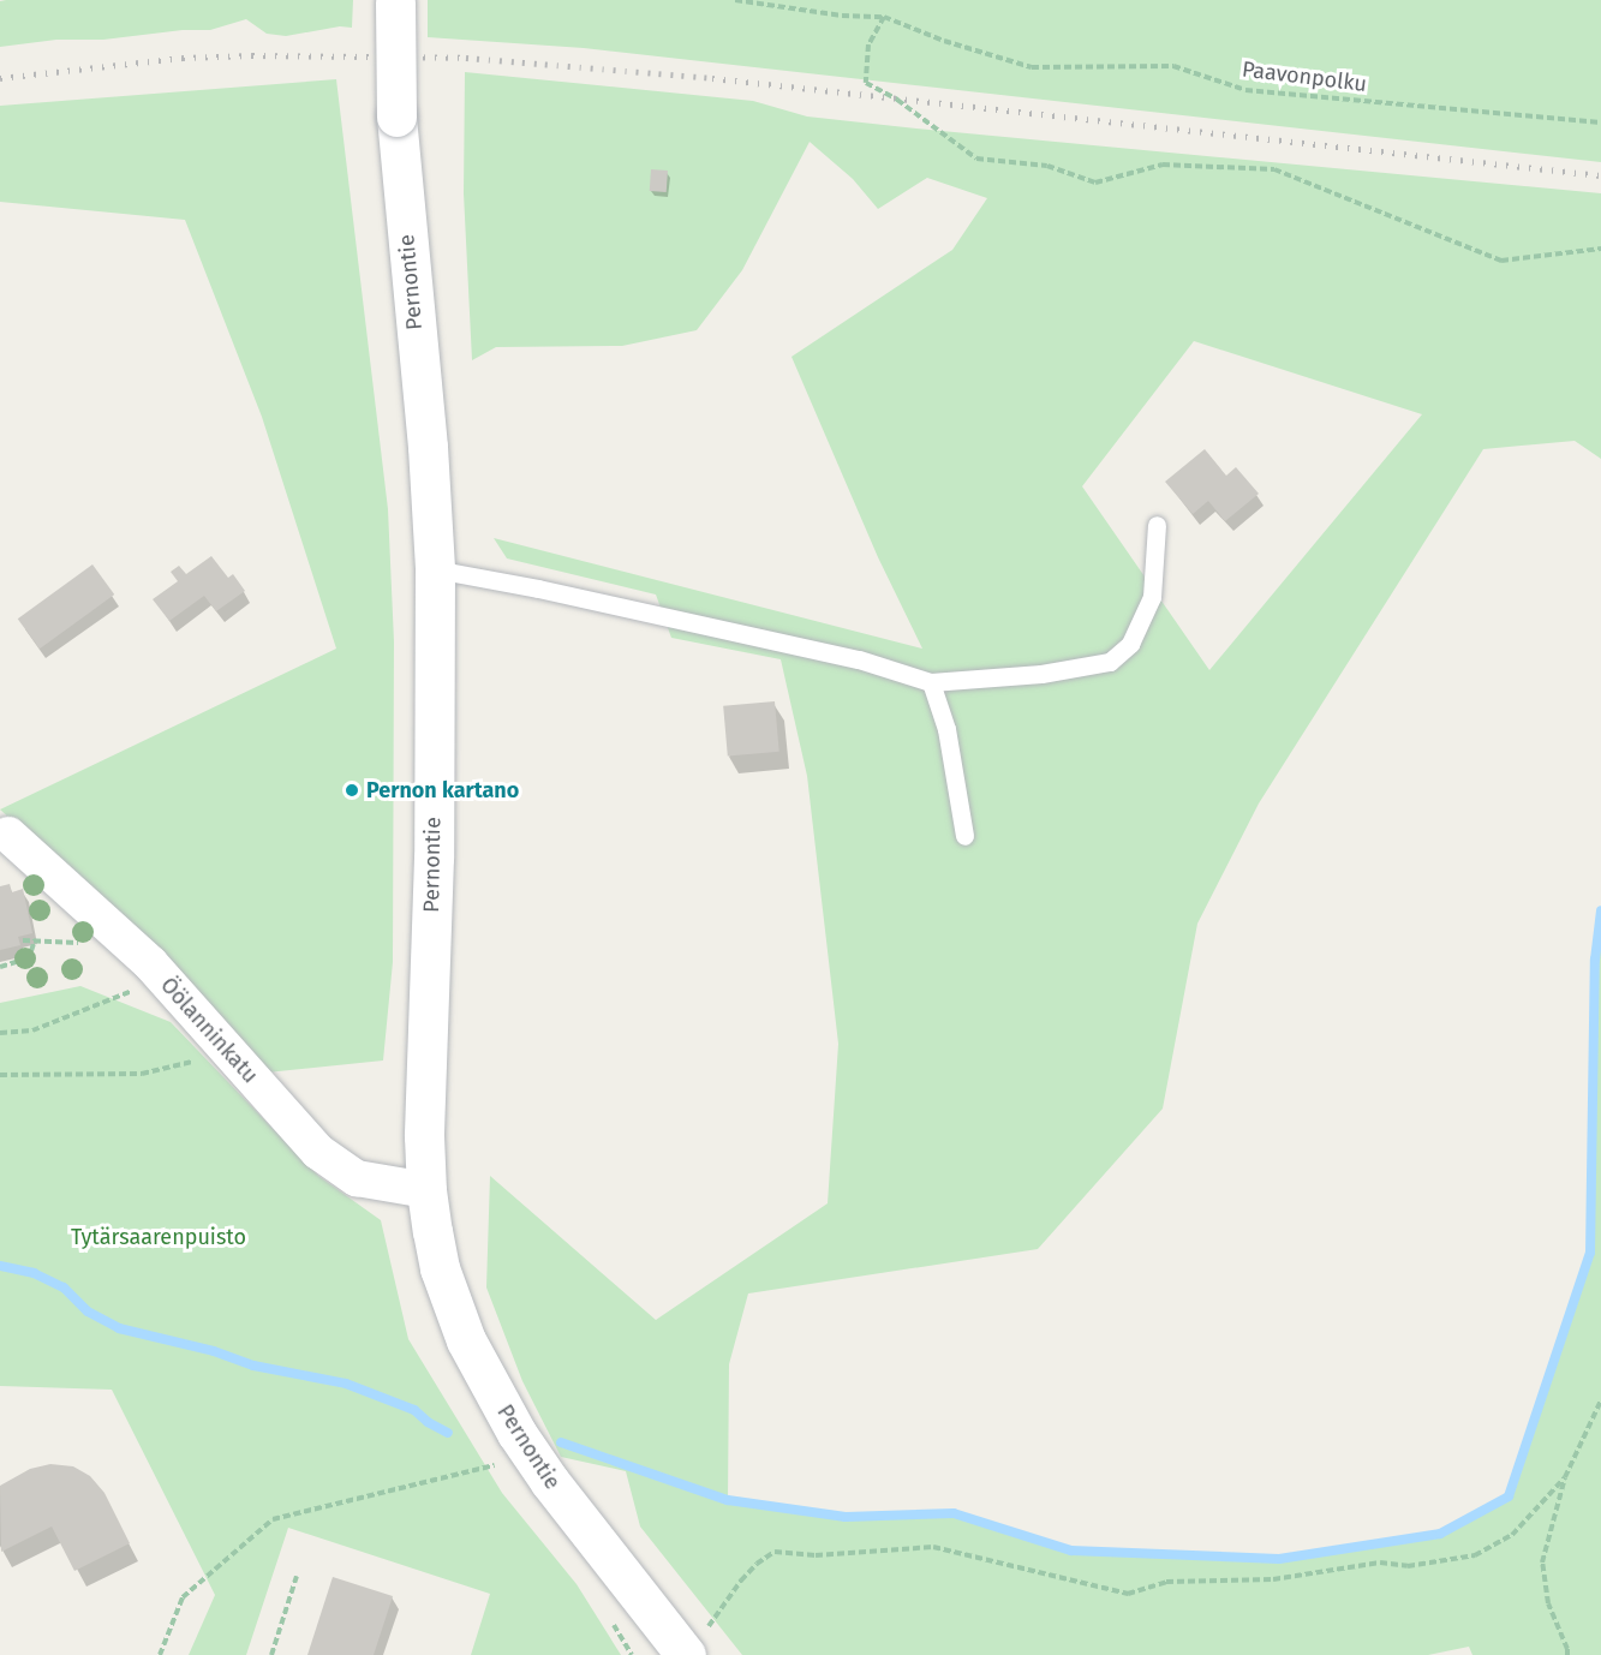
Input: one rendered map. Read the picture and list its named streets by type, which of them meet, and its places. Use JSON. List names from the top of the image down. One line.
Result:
{"streets":{"street":["Pernontie","Öölanninkatu"],"path":["Paavonpolku"]},"crossings":[["Pernontie","Öölanninkatu"]],"parks":["Tytärsaarenpuisto"],"places":["Pernon kartano"]}
